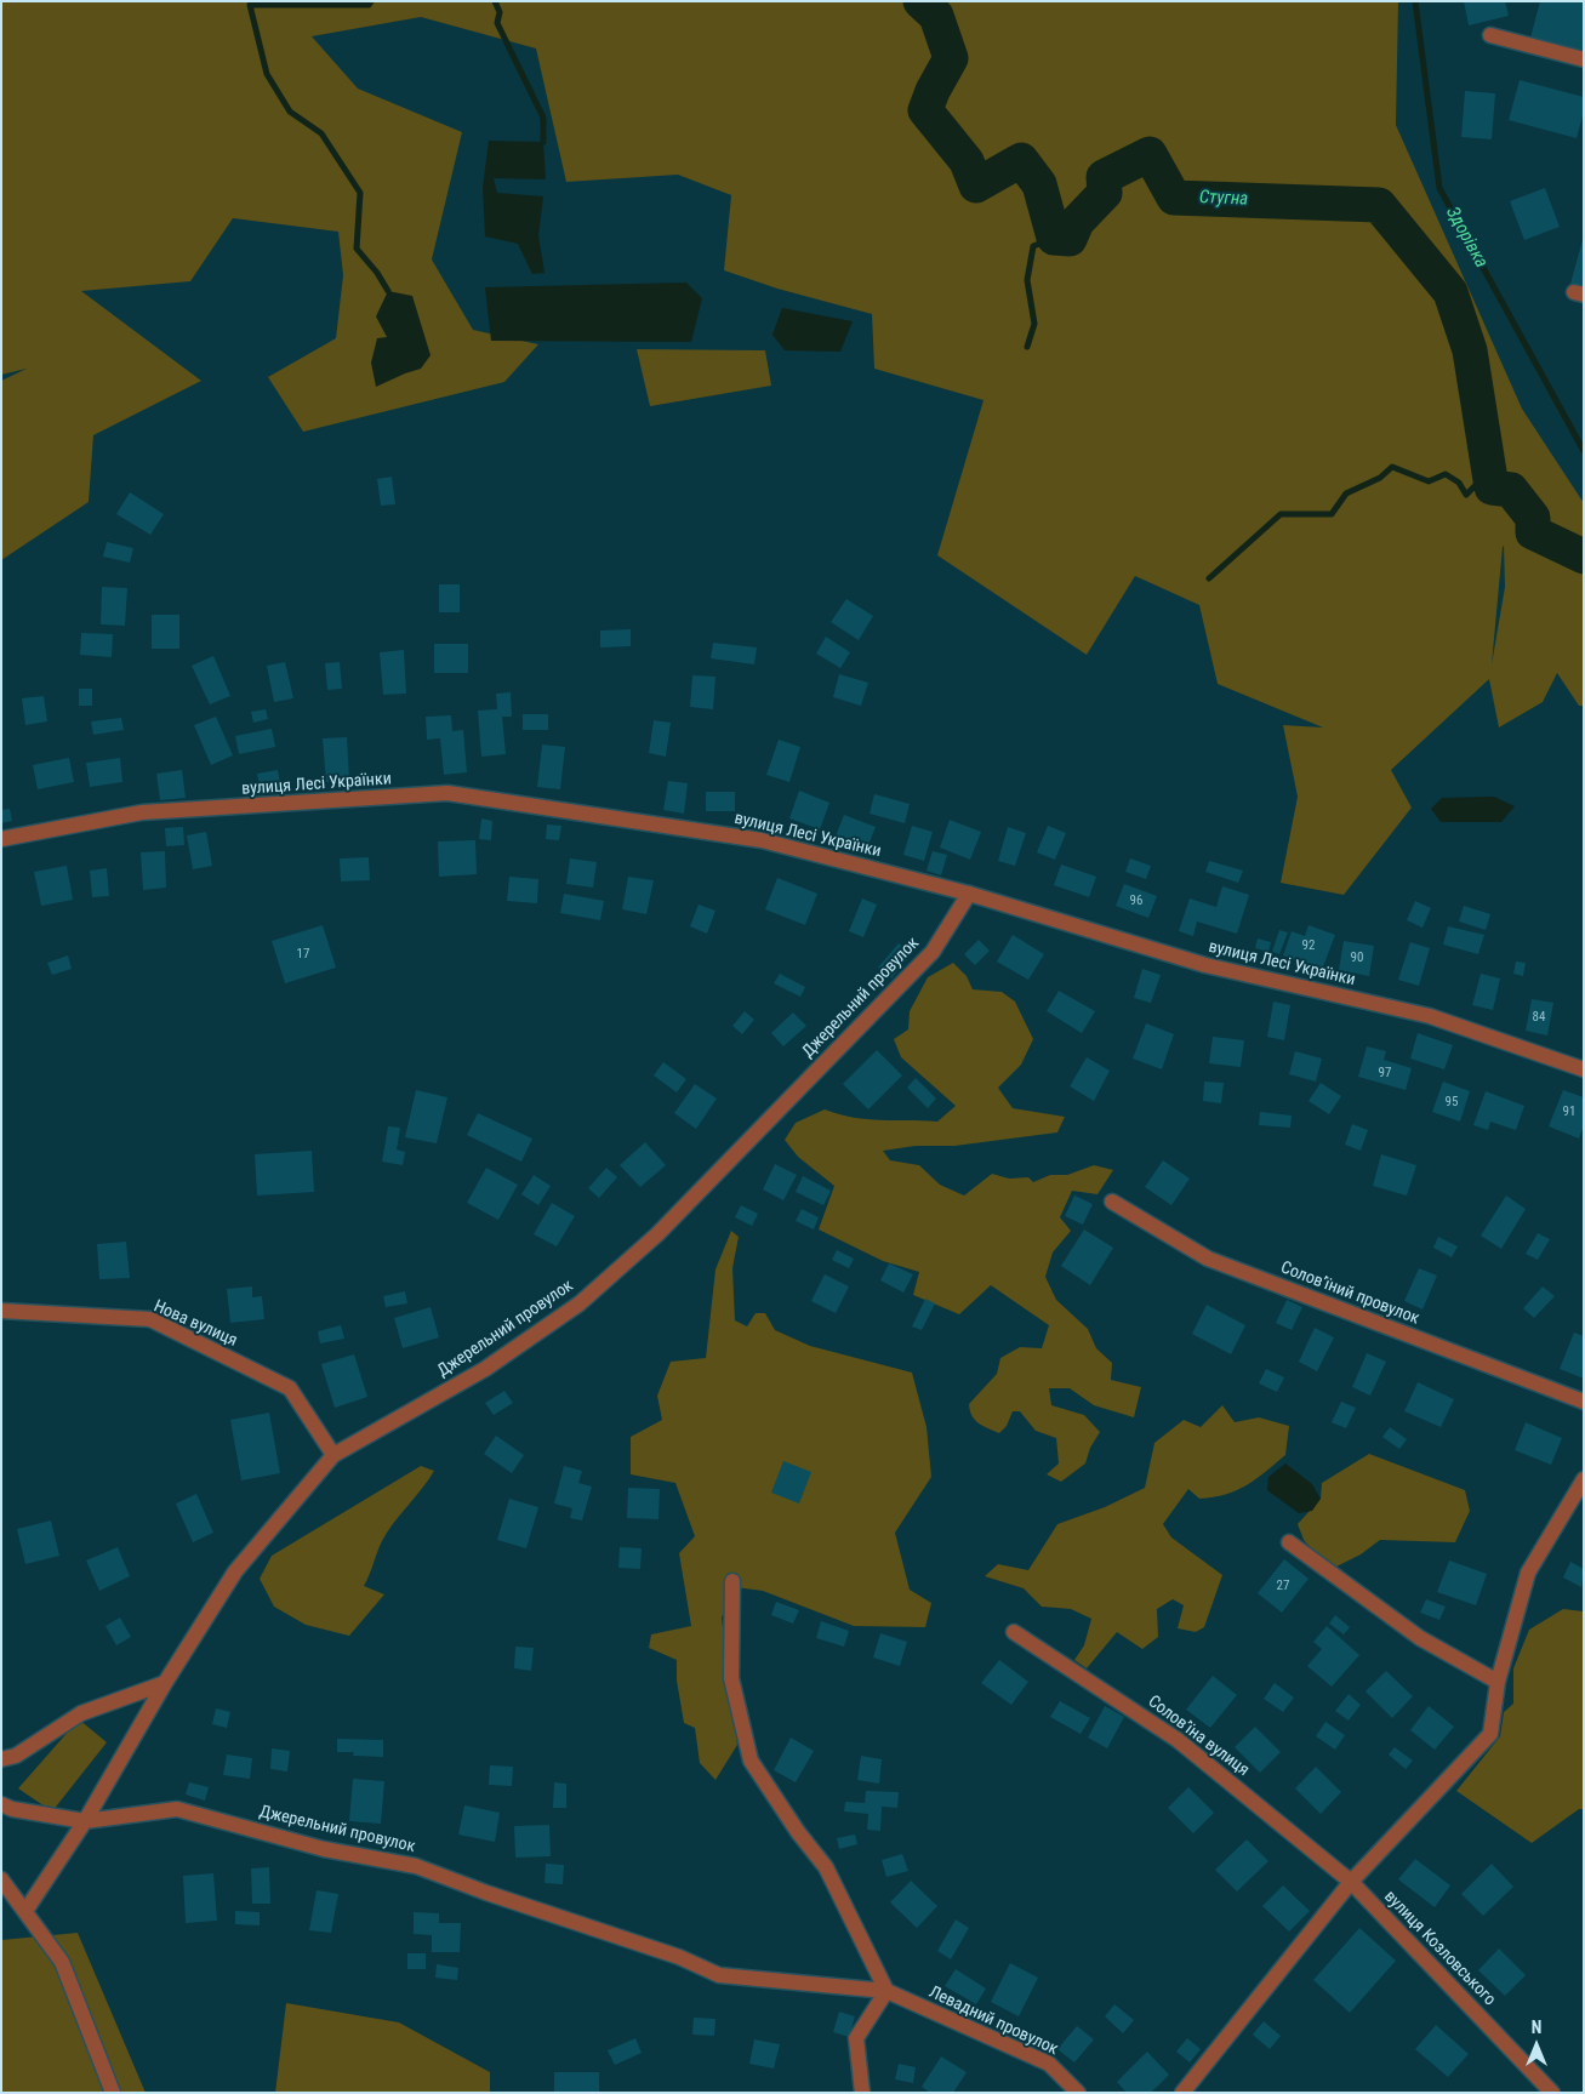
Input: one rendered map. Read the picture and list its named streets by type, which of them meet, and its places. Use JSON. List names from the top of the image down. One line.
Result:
{"streets":{"street":["вулиця Лесі Українки","Джерельний провулок","Соловʼїний провулок","Нова вулиця","Соловʼїна вулиця","вулиця Козловського","Левадний провулок"]},"crossings":[["вулиця Лесі Українки","Джерельний провулок"],["Джерельний провулок","Нова вулиця"],["Джерельний провулок","Левадний провулок"],["Соловʼїна вулиця","вулиця Козловського"]],"water":["Стугна","Здорівка"],"house_numbers":["96","92","17","90","84","97","95","91","27"],"north":"top"}
